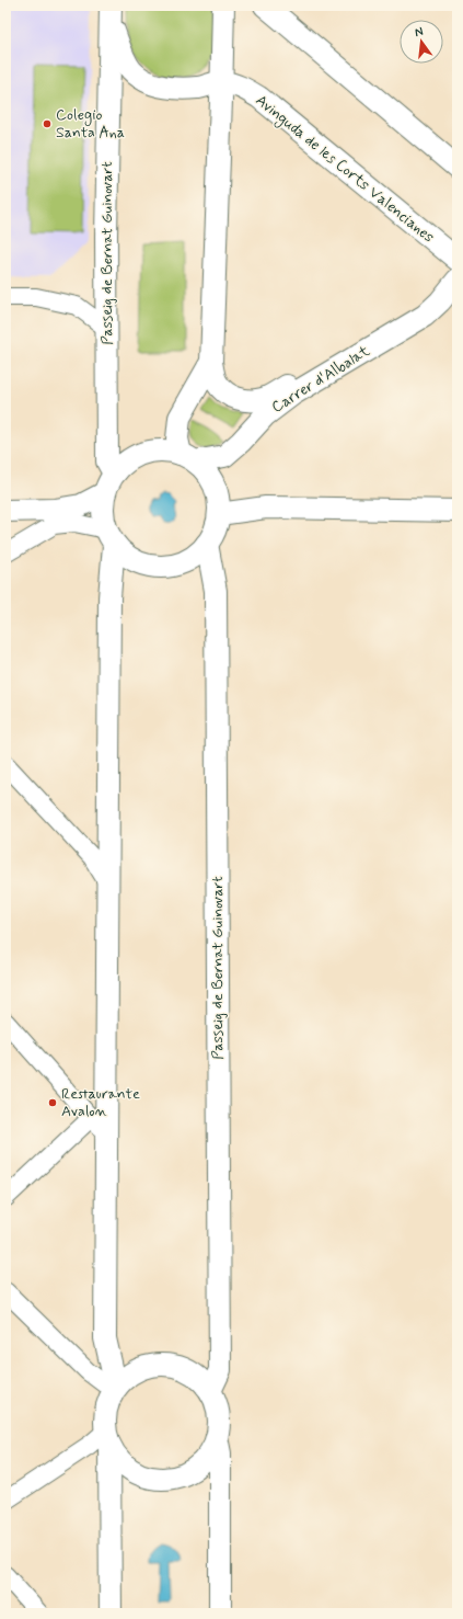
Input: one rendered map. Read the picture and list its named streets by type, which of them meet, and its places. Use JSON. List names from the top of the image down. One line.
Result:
{"streets":{"street":["Avinguda de les Corts Valencianes","Passeig de Bernat Guinovart","Carrer d'Albalat"]},"crossings":[["Passeig de Bernat Guinovart","Carrer d'Albalat"]],"places":["Colegio Santa Ana","Restaurante Avalon"],"north":"top"}
